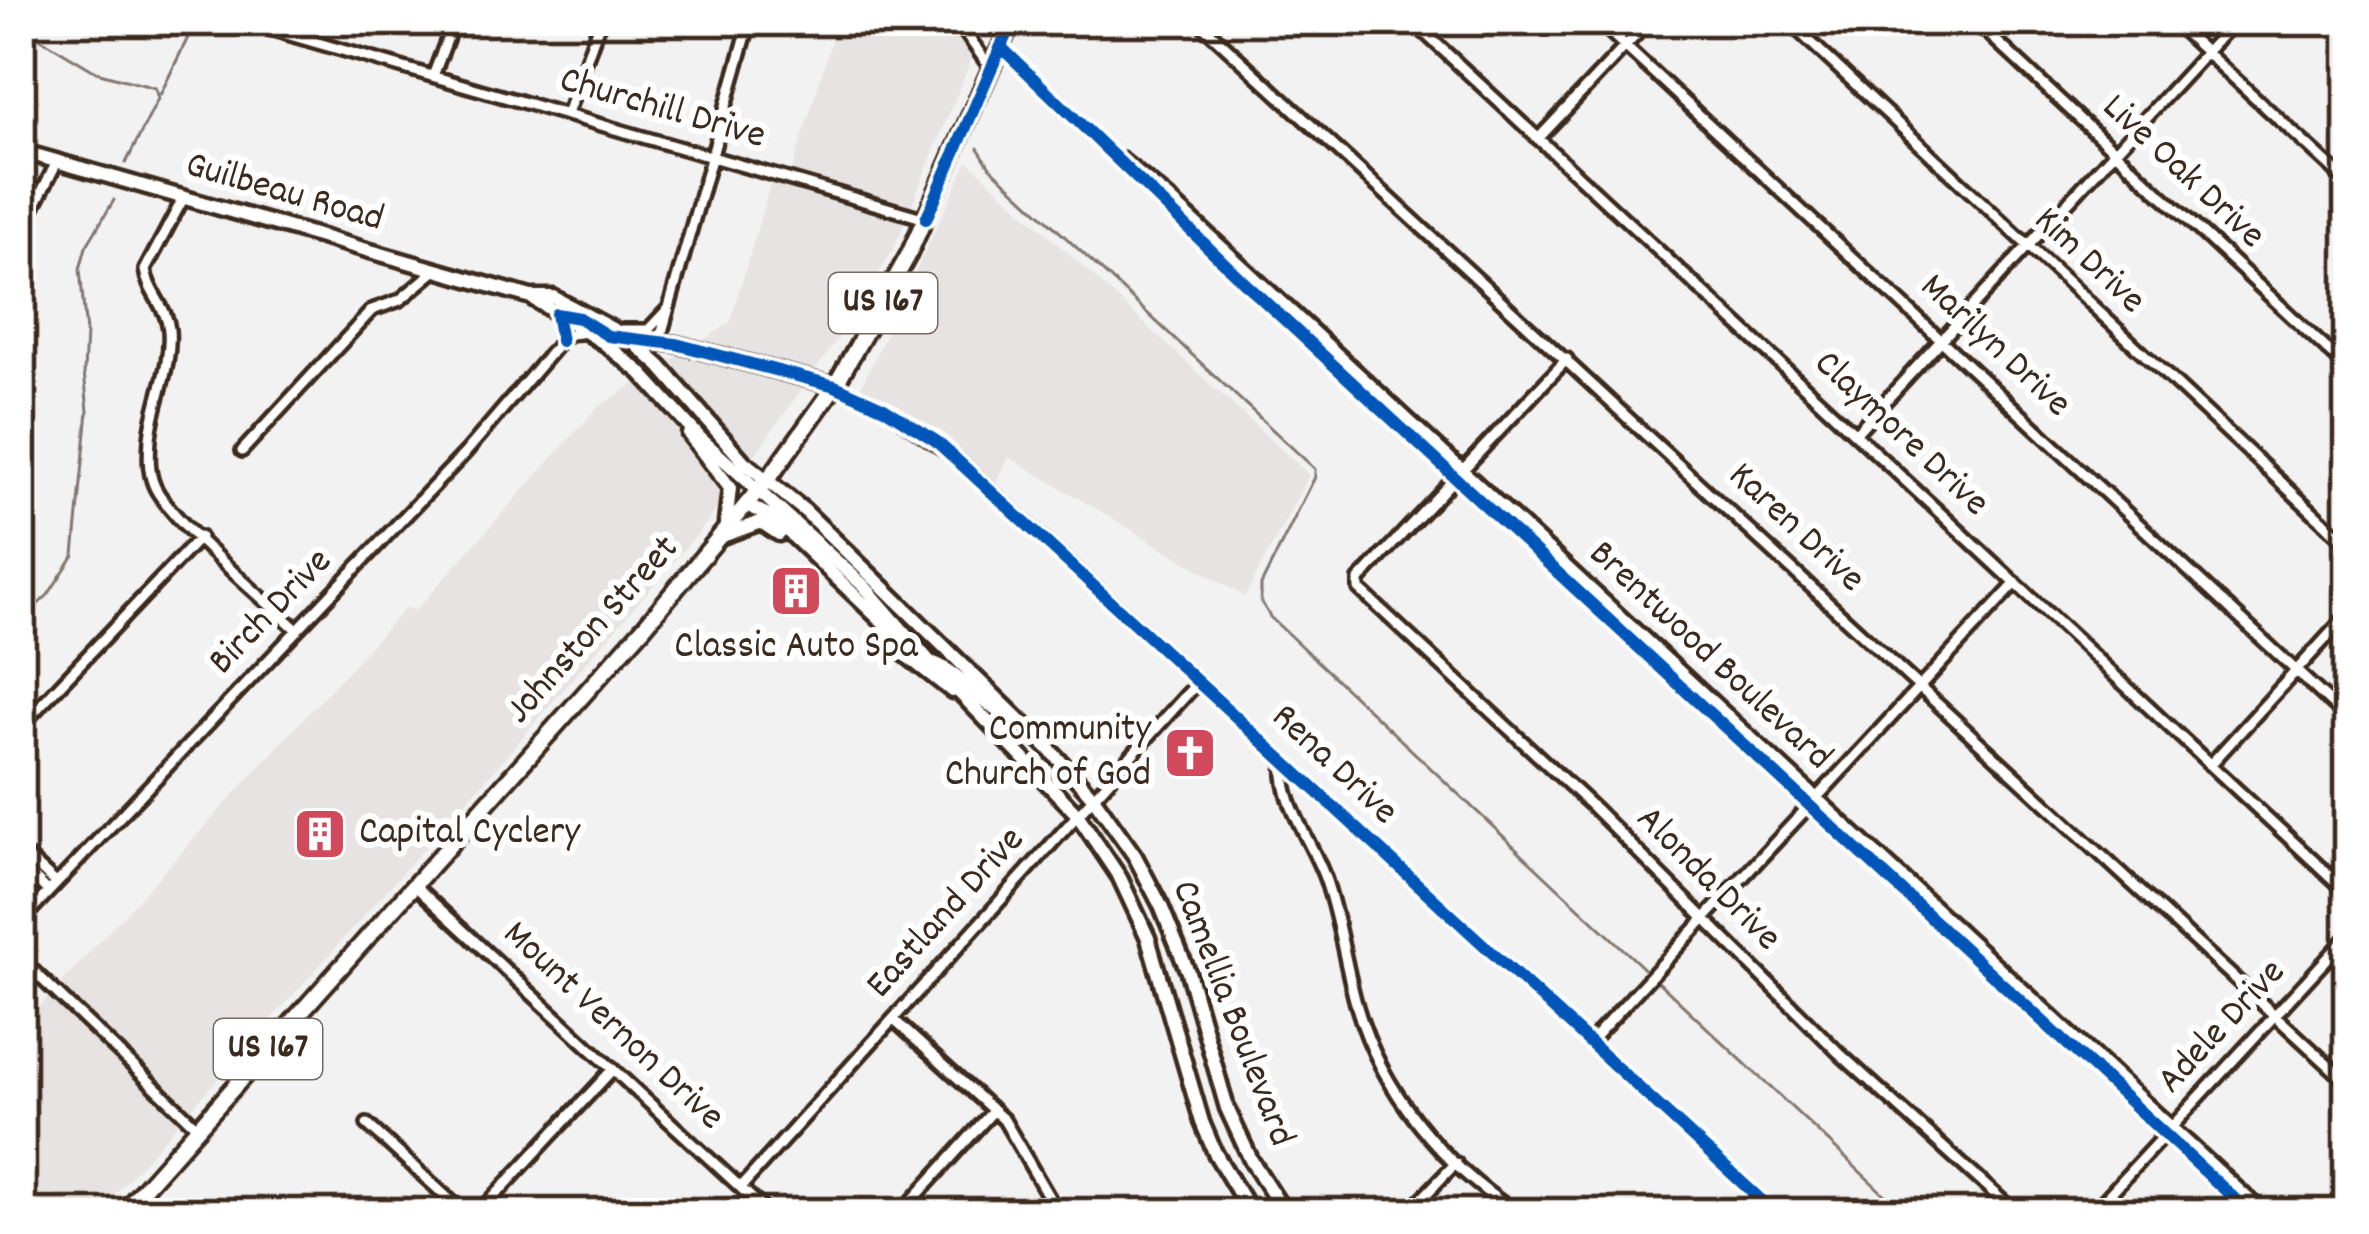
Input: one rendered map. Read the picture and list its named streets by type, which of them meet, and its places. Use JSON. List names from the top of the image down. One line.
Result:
{"streets":{"main road":["Guilbeau Road","US 167","Johnston Street","Camellia Boulevard"],"street":["Churchill Drive","Live Oak Drive","Kim Drive","Marilyn Drive","Claymore Drive","Karen Drive","Birch Drive","Brentwood Boulevard","Rena Drive","Alonda Drive","Eastland Drive","Mount Vernon Drive","Adele Drive"]},"crossings":[["Churchill Drive","Johnston Street"],["Guilbeau Road","Johnston Street"],["Guilbeau Road","Camellia Boulevard"],["Karen Drive","Adele Drive"],["Johnston Street","Brentwood Boulevard"],["Johnston Street","Rena Drive"],["Johnston Street","Camellia Boulevard"],["Johnston Street","Mount Vernon Drive"],["Brentwood Boulevard","Alonda Drive"],["Brentwood Boulevard","Adele Drive"],["Rena Drive","Eastland Drive"],["Eastland Drive","Camellia Boulevard"],["Eastland Drive","Mount Vernon Drive"]],"places":{"building":["Classic Auto Spa","Capital Cyclery"],"church":["Community Church of God"]}}
